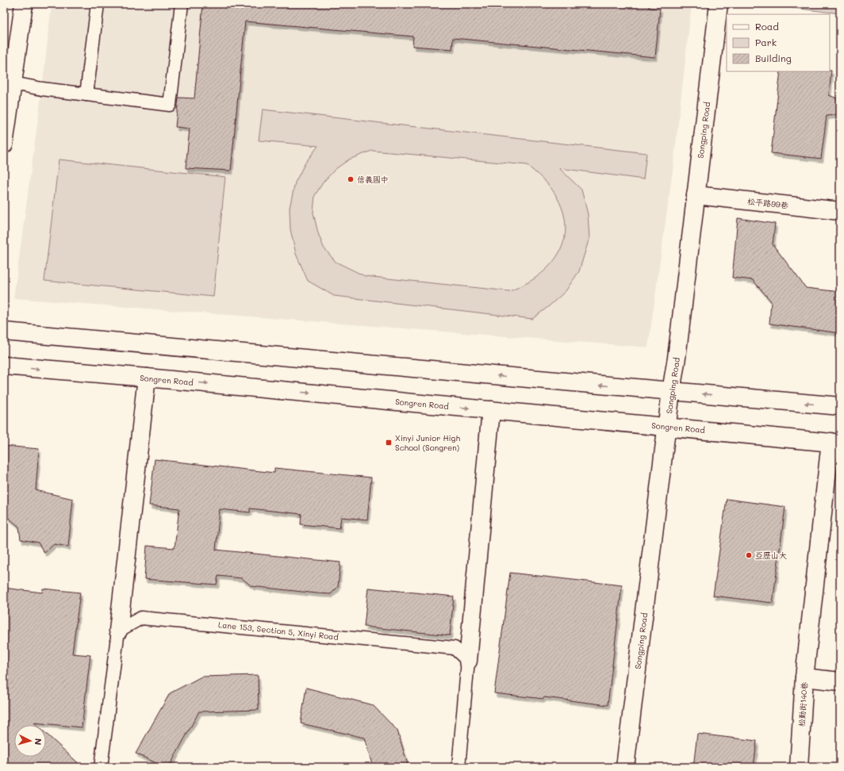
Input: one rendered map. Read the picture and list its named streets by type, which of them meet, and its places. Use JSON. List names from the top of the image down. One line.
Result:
{"streets":{"street":["Songping Road","松平路99巷","Songren Road","松勤街140巷"],"lane":["Lane 153, Section 5, Xinyi Road"]},"crossings":[["Songping Road","松平路99巷"],["Songping Road","Songren Road"]],"places":{"other":["信義國中","亞歷山大"],"transit":["Xinyi Junior High School (Songren)"]},"legend":["Road","Park","Building"],"north":"right"}
